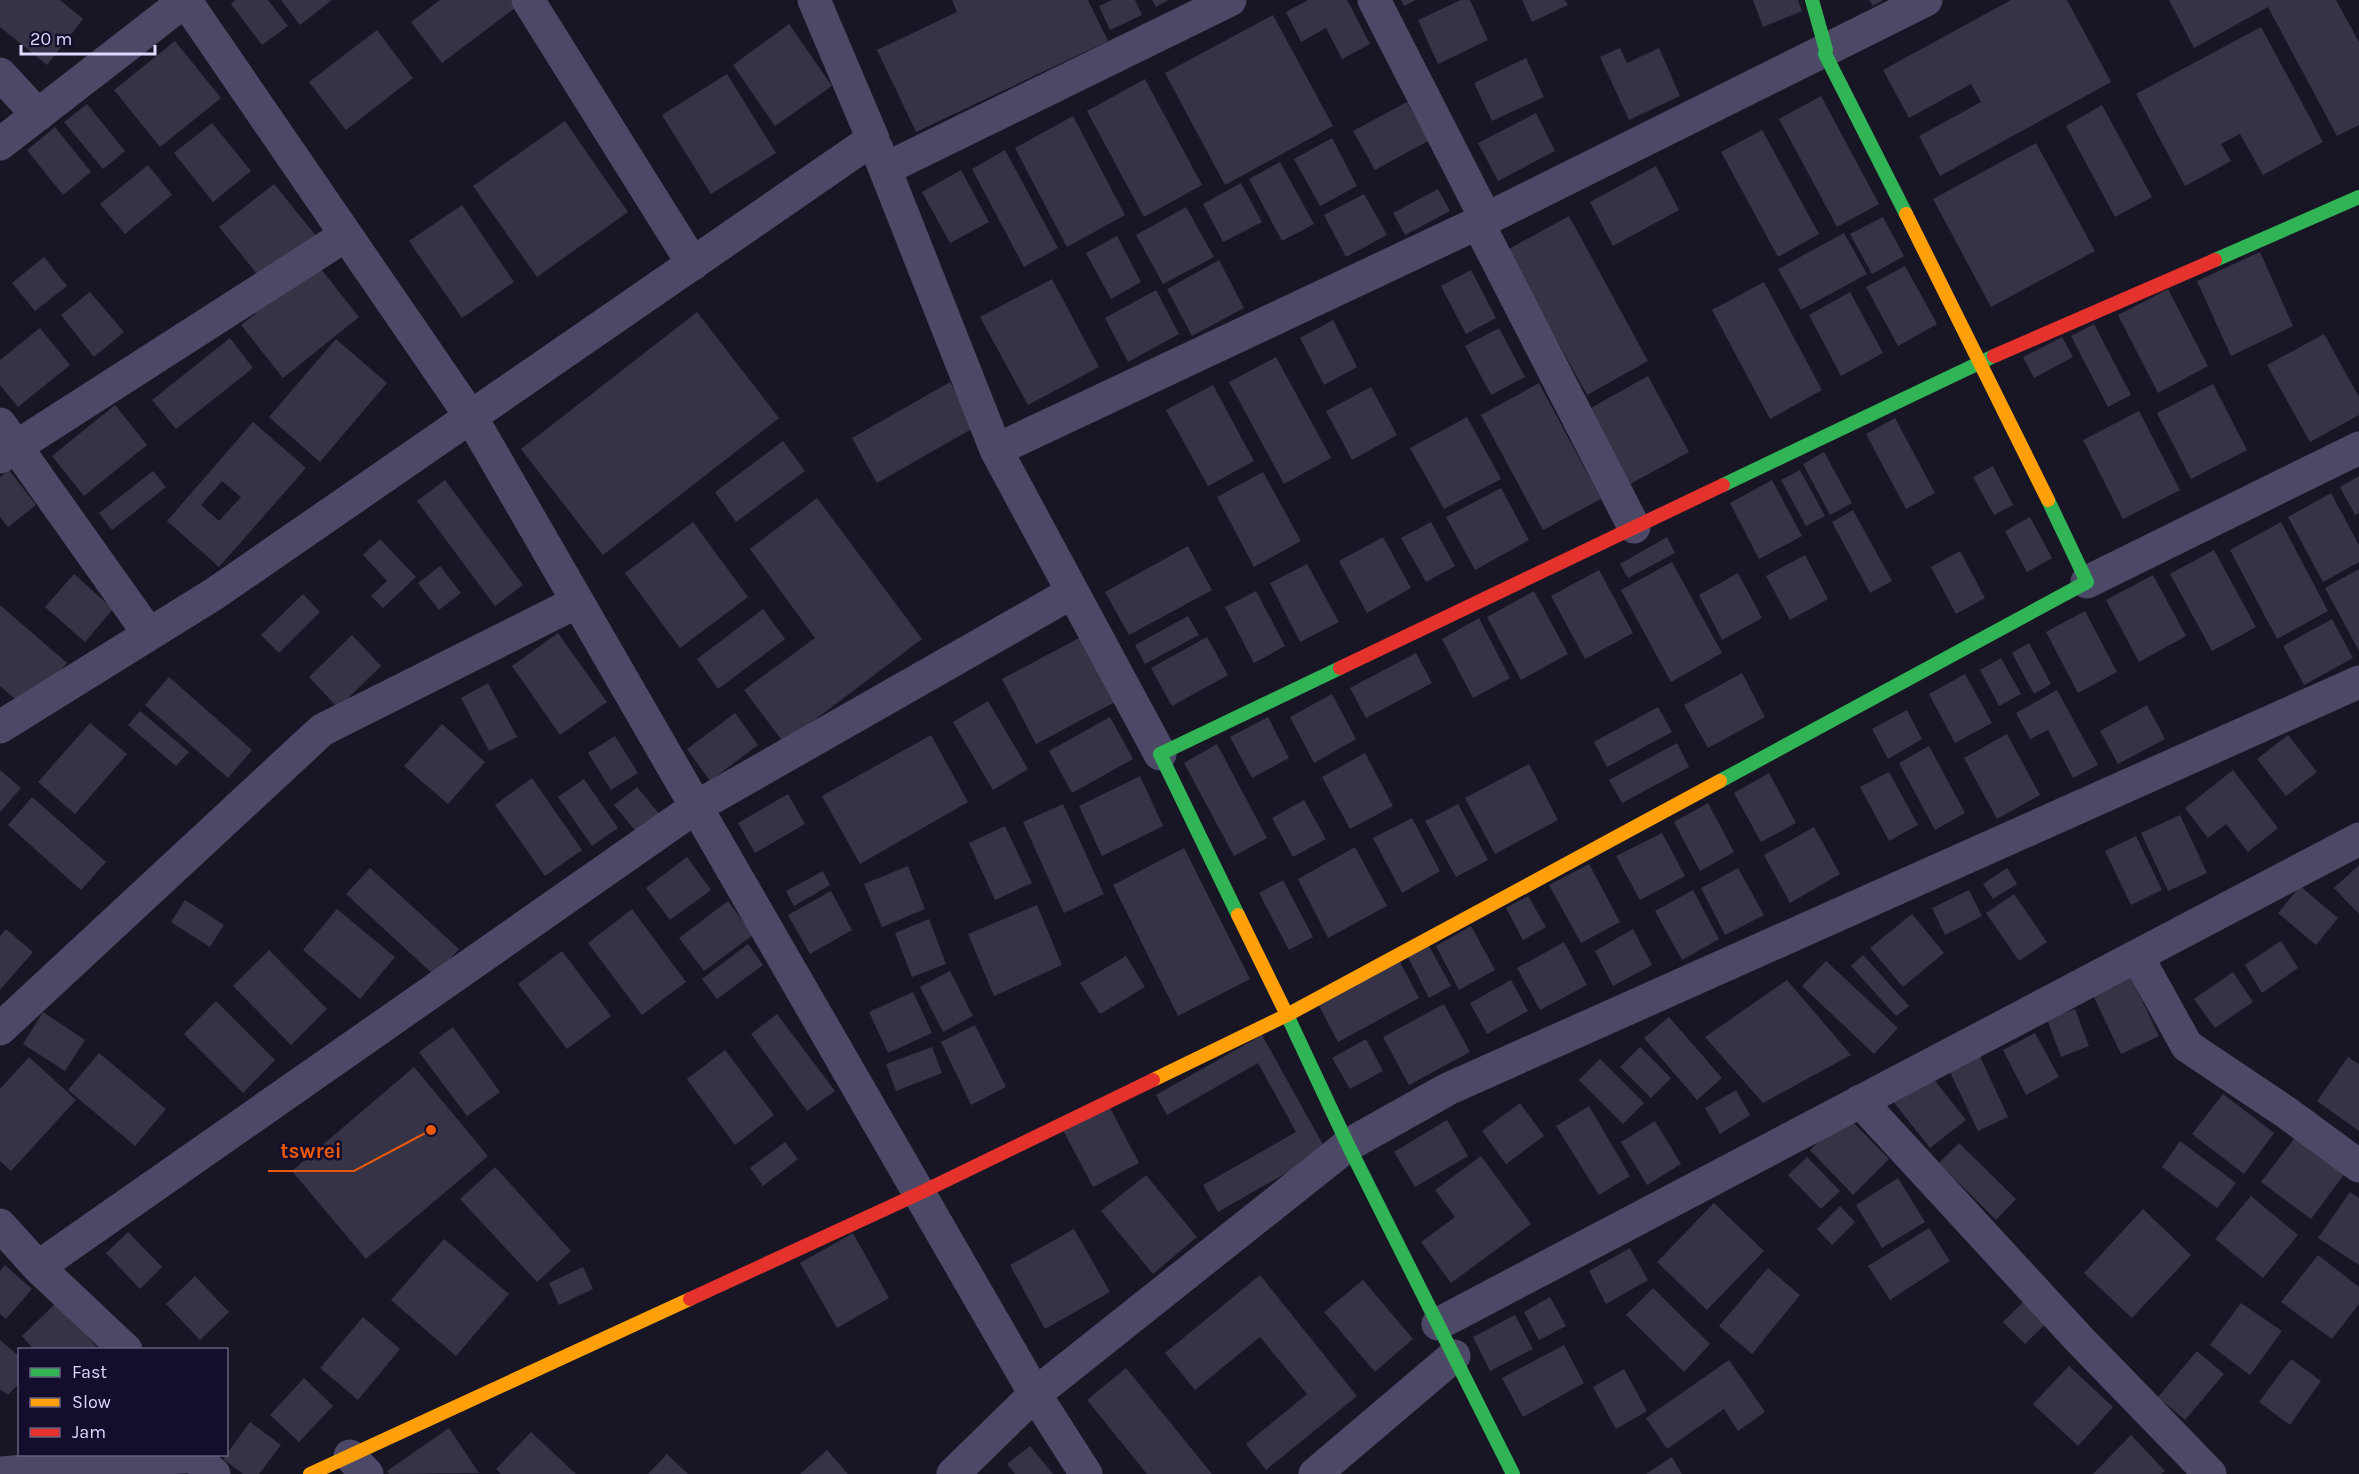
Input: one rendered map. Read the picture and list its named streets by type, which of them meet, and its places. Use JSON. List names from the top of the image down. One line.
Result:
{"places":["tswrei"],"legend":["Fast","Slow","Jam"],"scale_bar":"20 m"}
